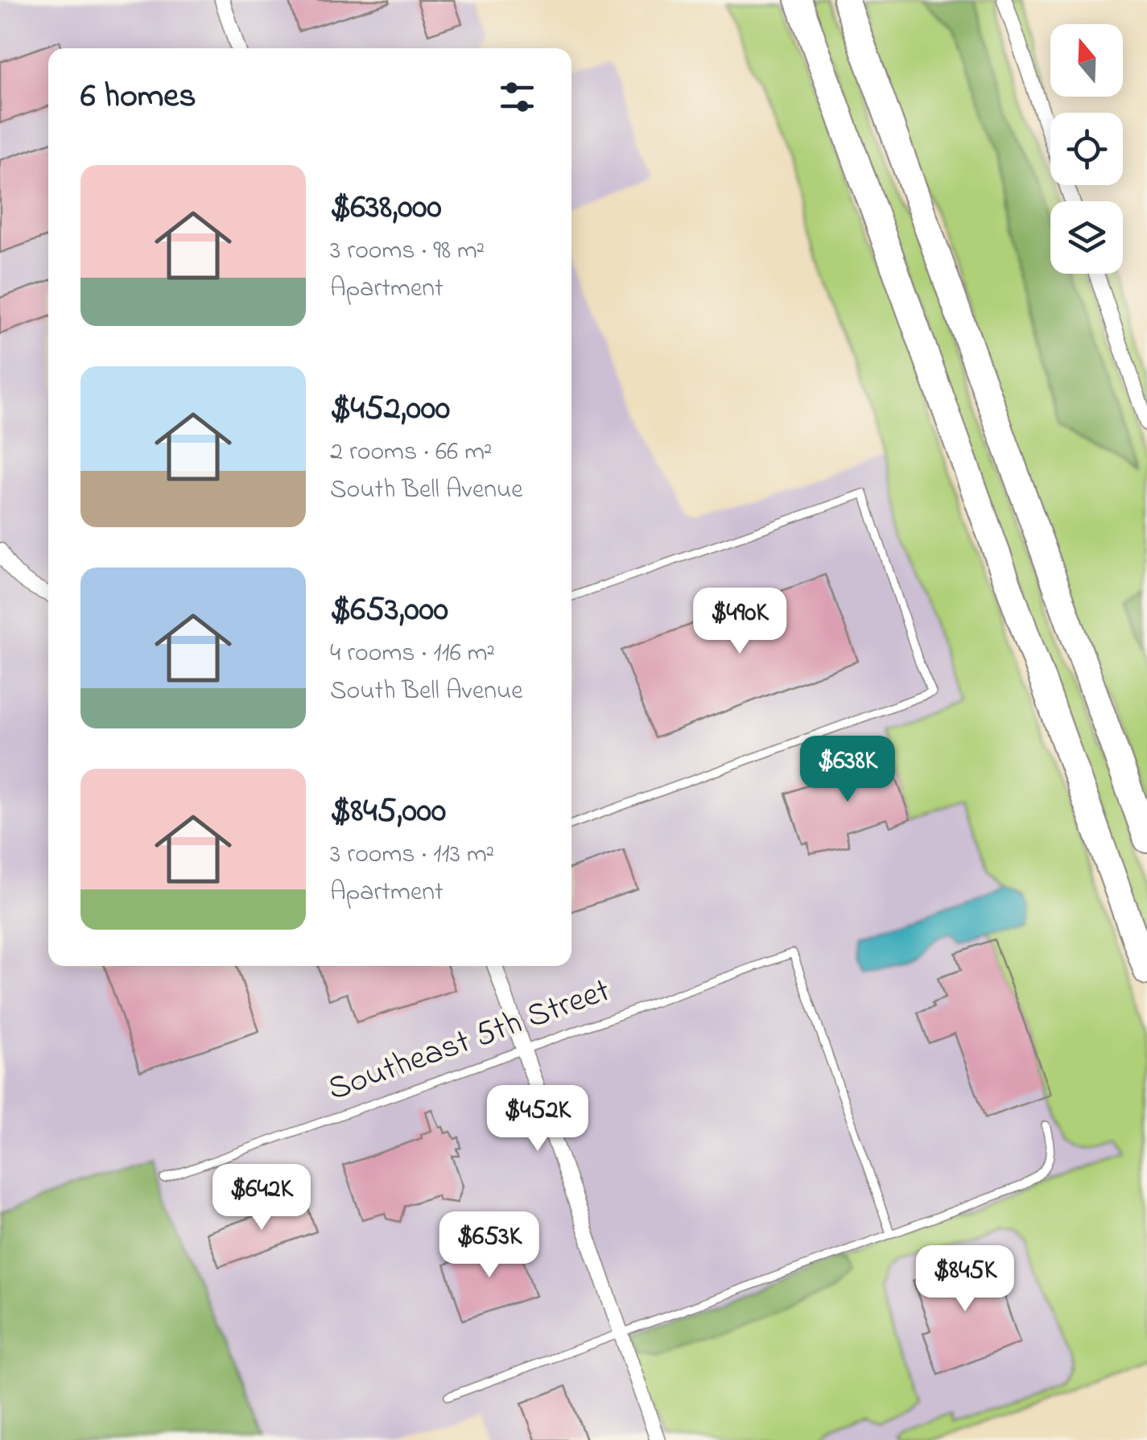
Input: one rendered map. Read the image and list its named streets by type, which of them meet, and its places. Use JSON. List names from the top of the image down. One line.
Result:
{"streets":{"lane":["Southeast 5th Street"]},"north":"top","page":{"heading":"6 homes","list":[{"name":"$638,000","note":"3 rooms · 98 m² · Apartment"},{"name":"$452,000","note":"2 rooms · 66 m² · South Bell Avenue"},{"name":"$653,000","note":"4 rooms · 116 m² · South Bell Avenue"},{"name":"$845,000","note":"3 rooms · 113 m² · Apartment"}],"price":["$490K","$638K","$452K","$642K","$653K","$845K"]}}
